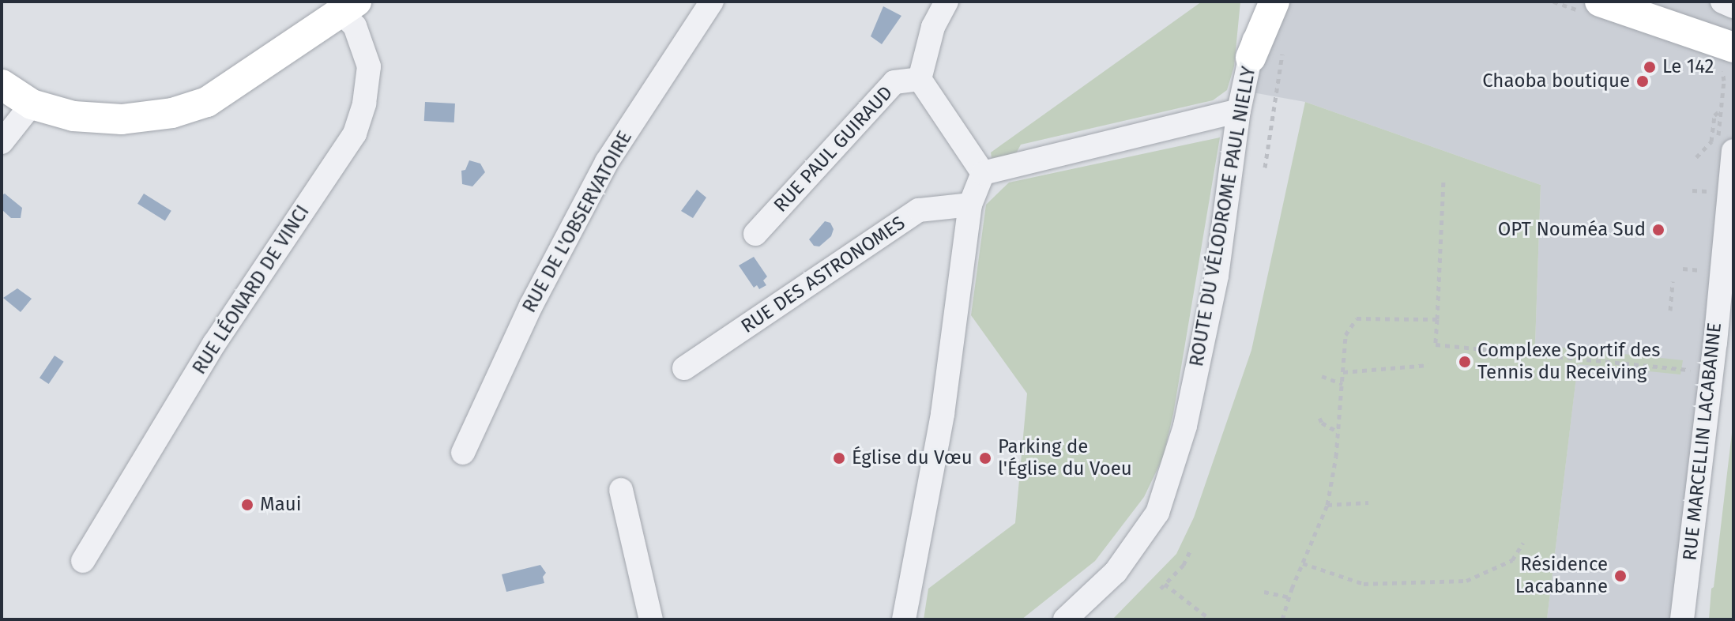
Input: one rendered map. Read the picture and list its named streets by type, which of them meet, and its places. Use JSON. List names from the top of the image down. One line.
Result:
{"streets":{"street":["RUE PAUL GUIRAUD","ROUTE DU VÉLODROME PAUL NIELLY","RUE DE L'OBSERVATOIRE","RUE DES ASTRONOMES","RUE LÉONARD DE VINCI","RUE MARCELLIN LACABANNE"]},"places":["Le 142","Chaoba boutique","OPT Nouméa Sud","Complexe Sportif des Tennis du Receiving","Église du Vœu","Parking de l'Église du Voeu","Maui","Résidence Lacabanne"]}
